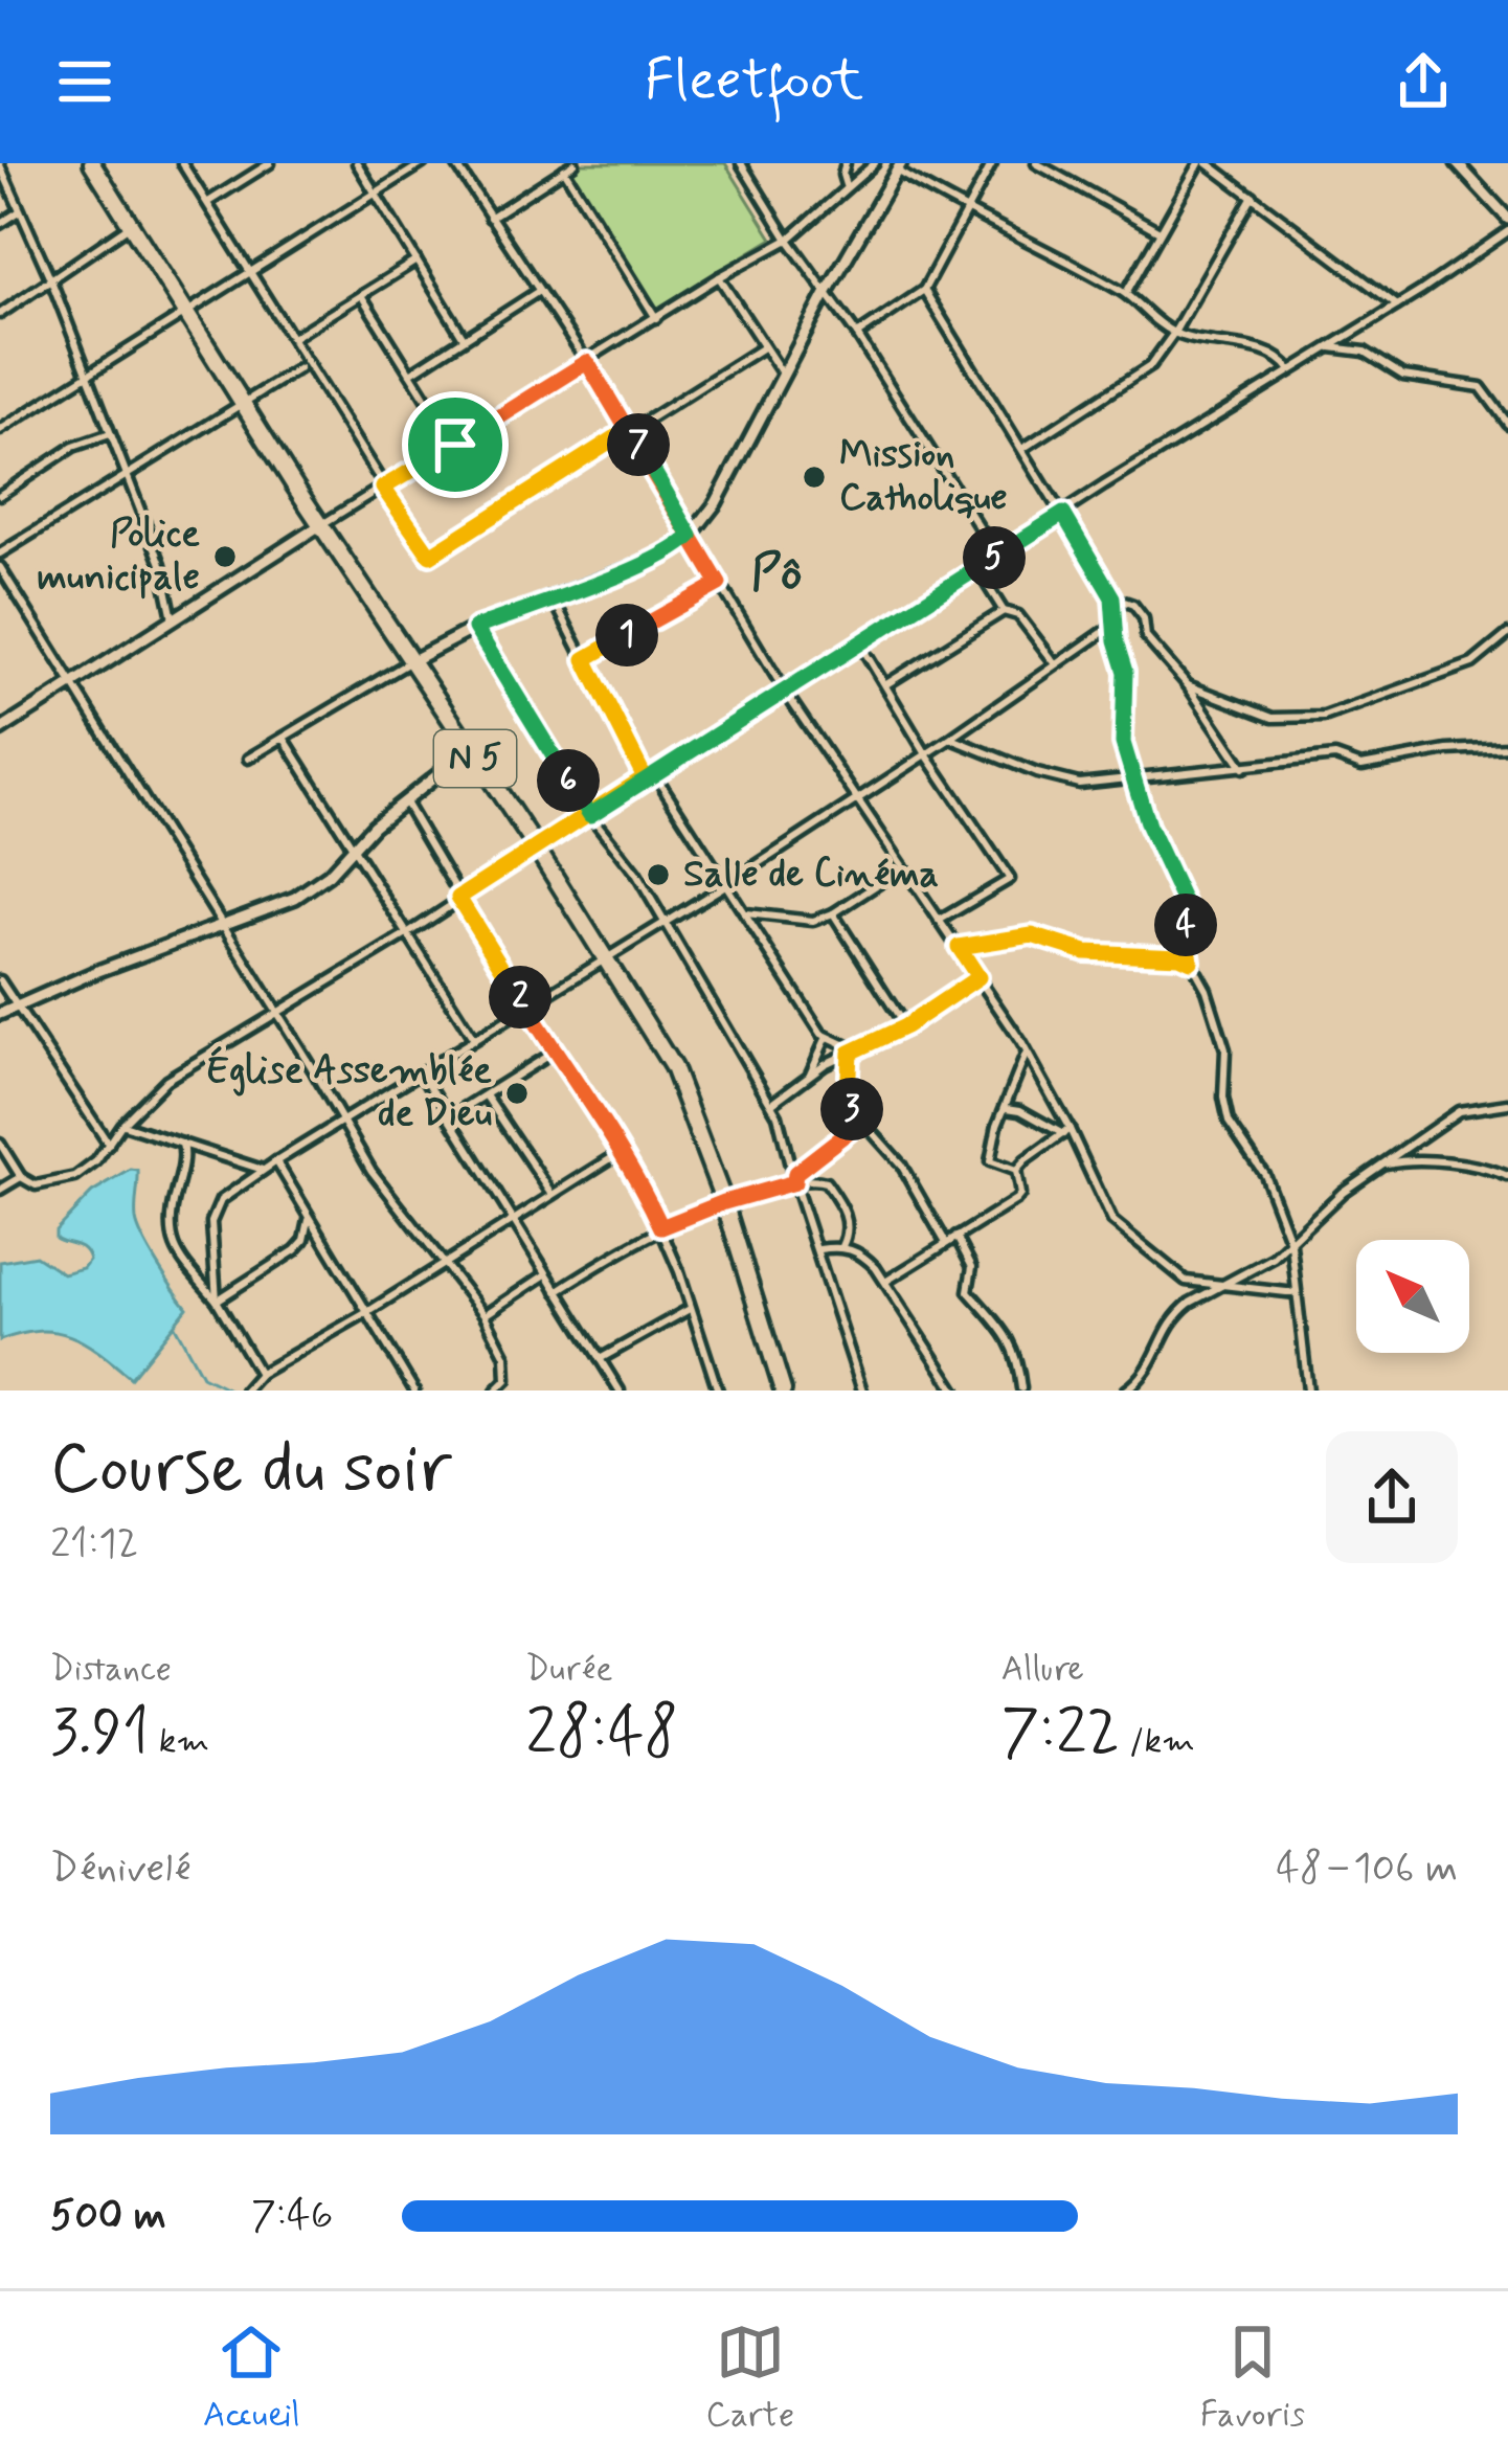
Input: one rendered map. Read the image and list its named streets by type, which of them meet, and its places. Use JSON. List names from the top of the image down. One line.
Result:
{"streets":{"highway":["N 5"]},"districts":["Pô"],"places":["Mission Catholique","Police municipale","Salle de Cinéma","Église Assemblée de Dieu"],"north":"top left","page":{"header":"Fleetfoot","pins":["7","5","1","6","4","2","3"],"heading":["Course du soir","21:12"],"stats":[["Distance","3.91 km"],["Durée","28:48"],["Allure","7:22 /km"]],"chart":["Dénivelé","48–106 m"],"list":[{"name":"500 m","note":"7:46"}],"tabs":["Accueil","Carte","Favoris"]}}
